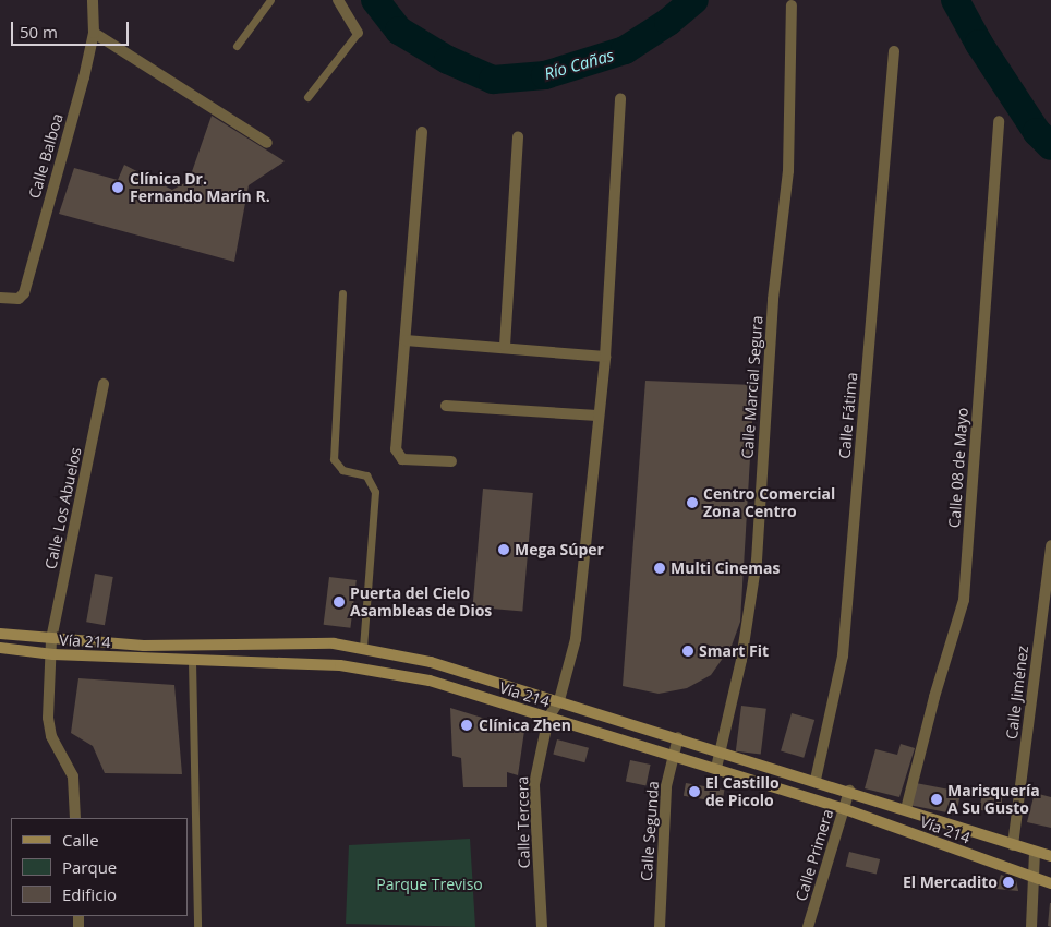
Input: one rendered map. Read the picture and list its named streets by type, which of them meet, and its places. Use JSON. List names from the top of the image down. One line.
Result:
{"streets":{"main road":["Vía 214"],"street":["Calle Balboa","Calle Marcial Segura","Calle Fátima","Calle 08 de Mayo","Calle Los Abuelos","Calle Jiménez","Calle Tercera","Calle Segunda","Calle Primera"]},"crossings":[["Calle Marcial Segura","Vía 214"],["Calle Fátima","Vía 214"],["Calle 08 de Mayo","Vía 214"],["Calle Los Abuelos","Vía 214"],["Vía 214","Calle Jiménez"],["Vía 214","Calle Tercera"],["Vía 214","Calle Segunda"],["Vía 214","Calle Primera"]],"water":["Río Cañas"],"parks":["Parque Treviso"],"places":["Clínica Dr. Fernando Marín R.","Centro Comercial Zona Centro","Mega Súper","Multi Cinemas","Puerta del Cielo Asambleas de Dios","Smart Fit","Clínica Zhen","El Castillo de Picolo","Marisquería A Su Gusto","El Mercadito"],"legend":["Calle","Parque","Edificio"],"scale_bar":"50 m"}
